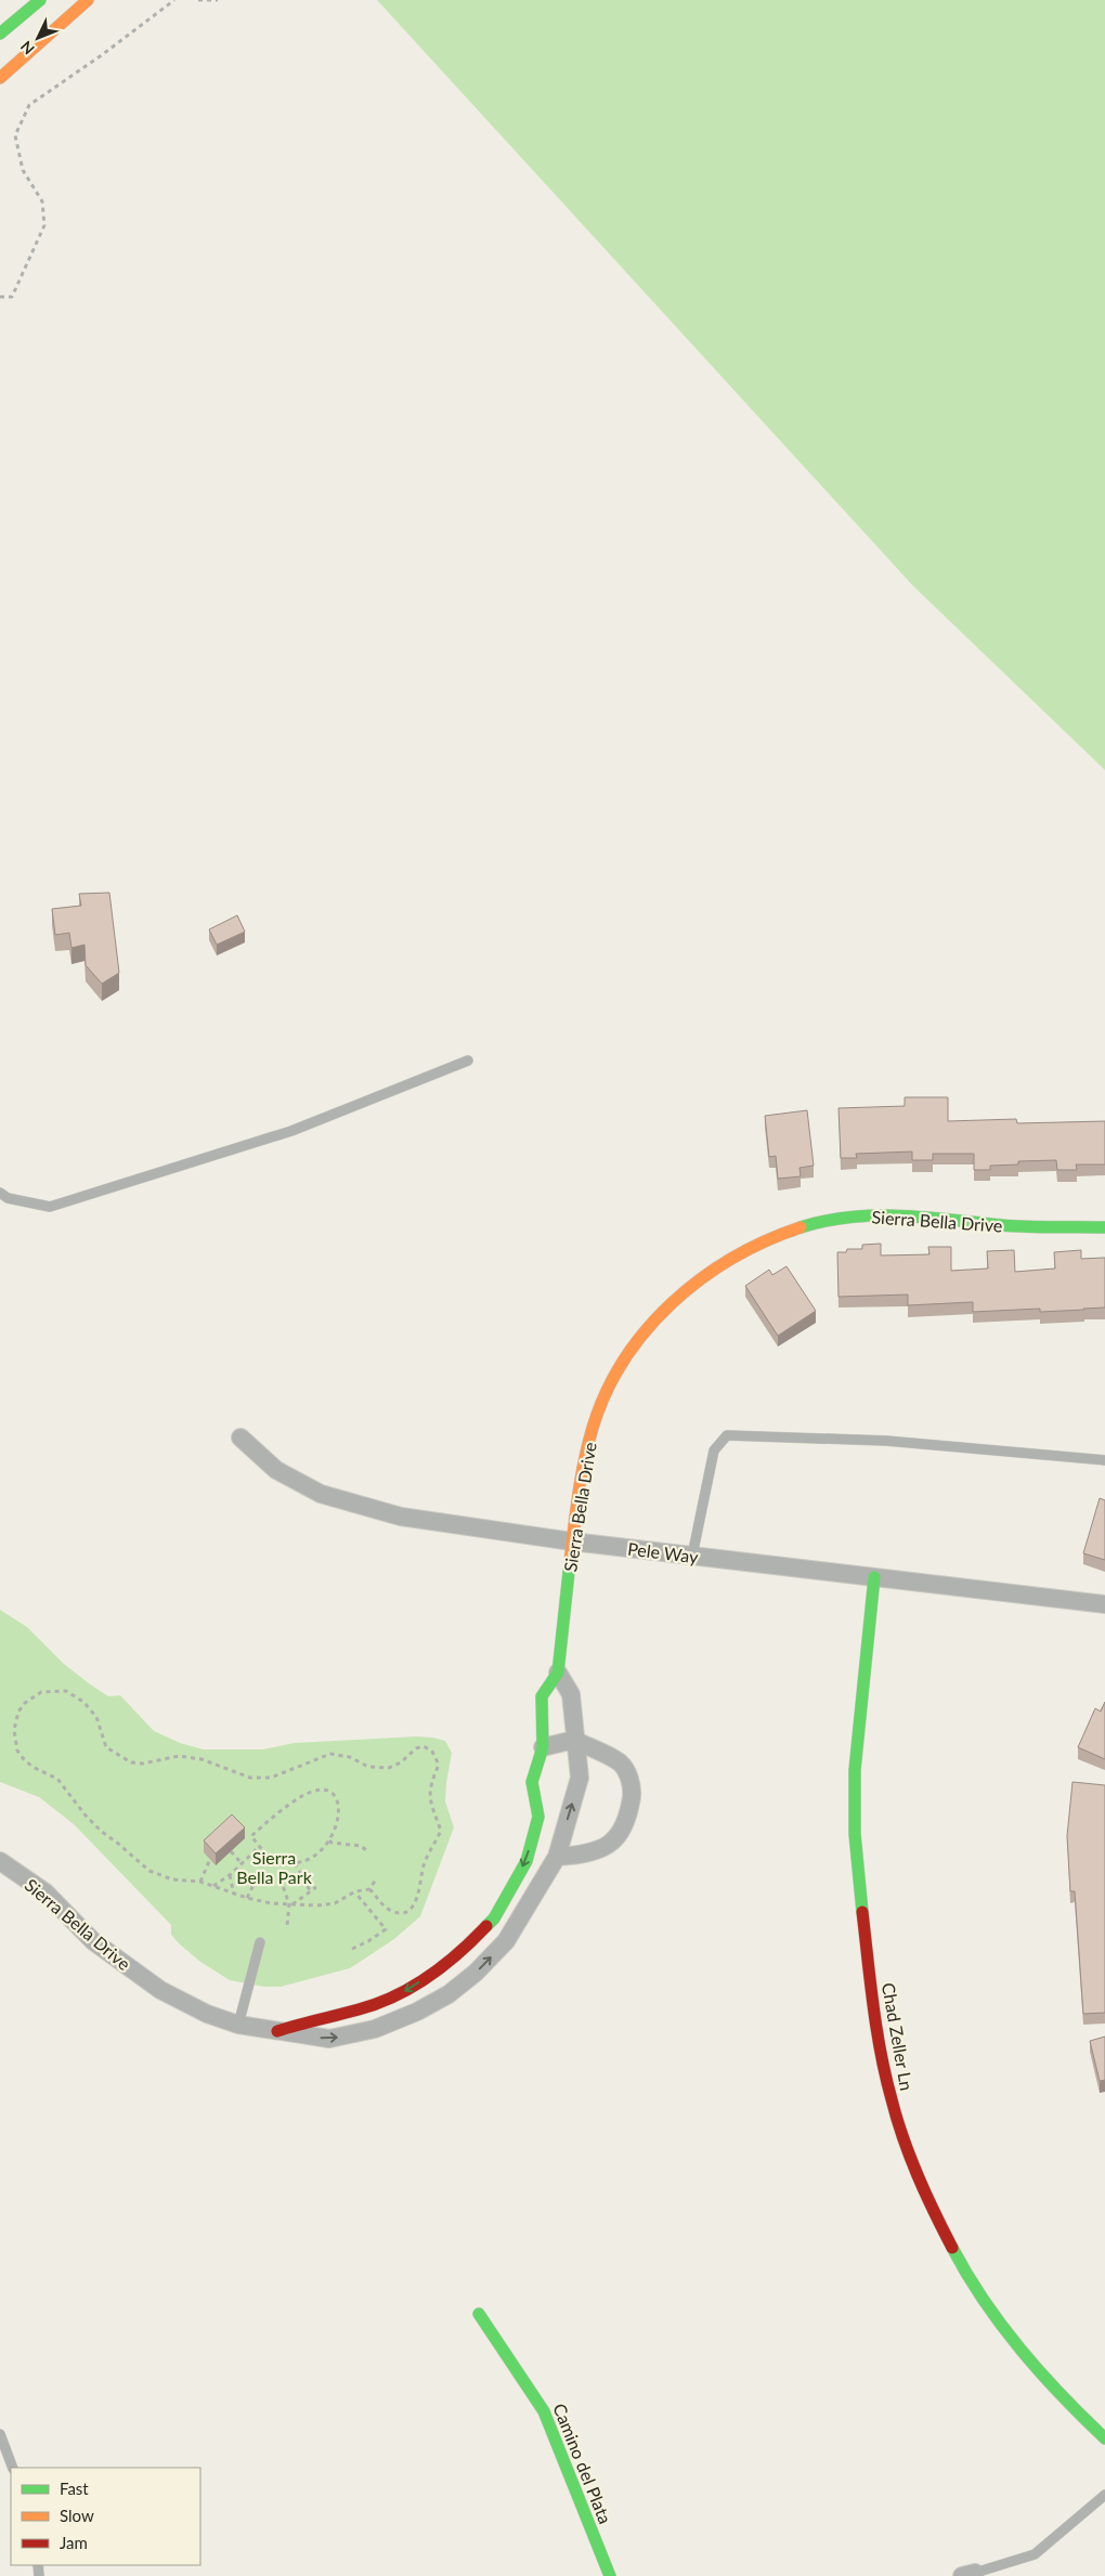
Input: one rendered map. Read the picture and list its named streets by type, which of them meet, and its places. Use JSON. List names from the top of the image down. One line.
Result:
{"streets":{"street":["Sierra Bella Drive","Pele Way","Chad Zeller Ln","Camino del Plata"]},"crossings":[["Sierra Bella Drive","Pele Way"],["Pele Way","Chad Zeller Ln"]],"parks":["Sierra Bella Park"],"legend":["Fast","Slow","Jam"],"north":"bottom left"}
